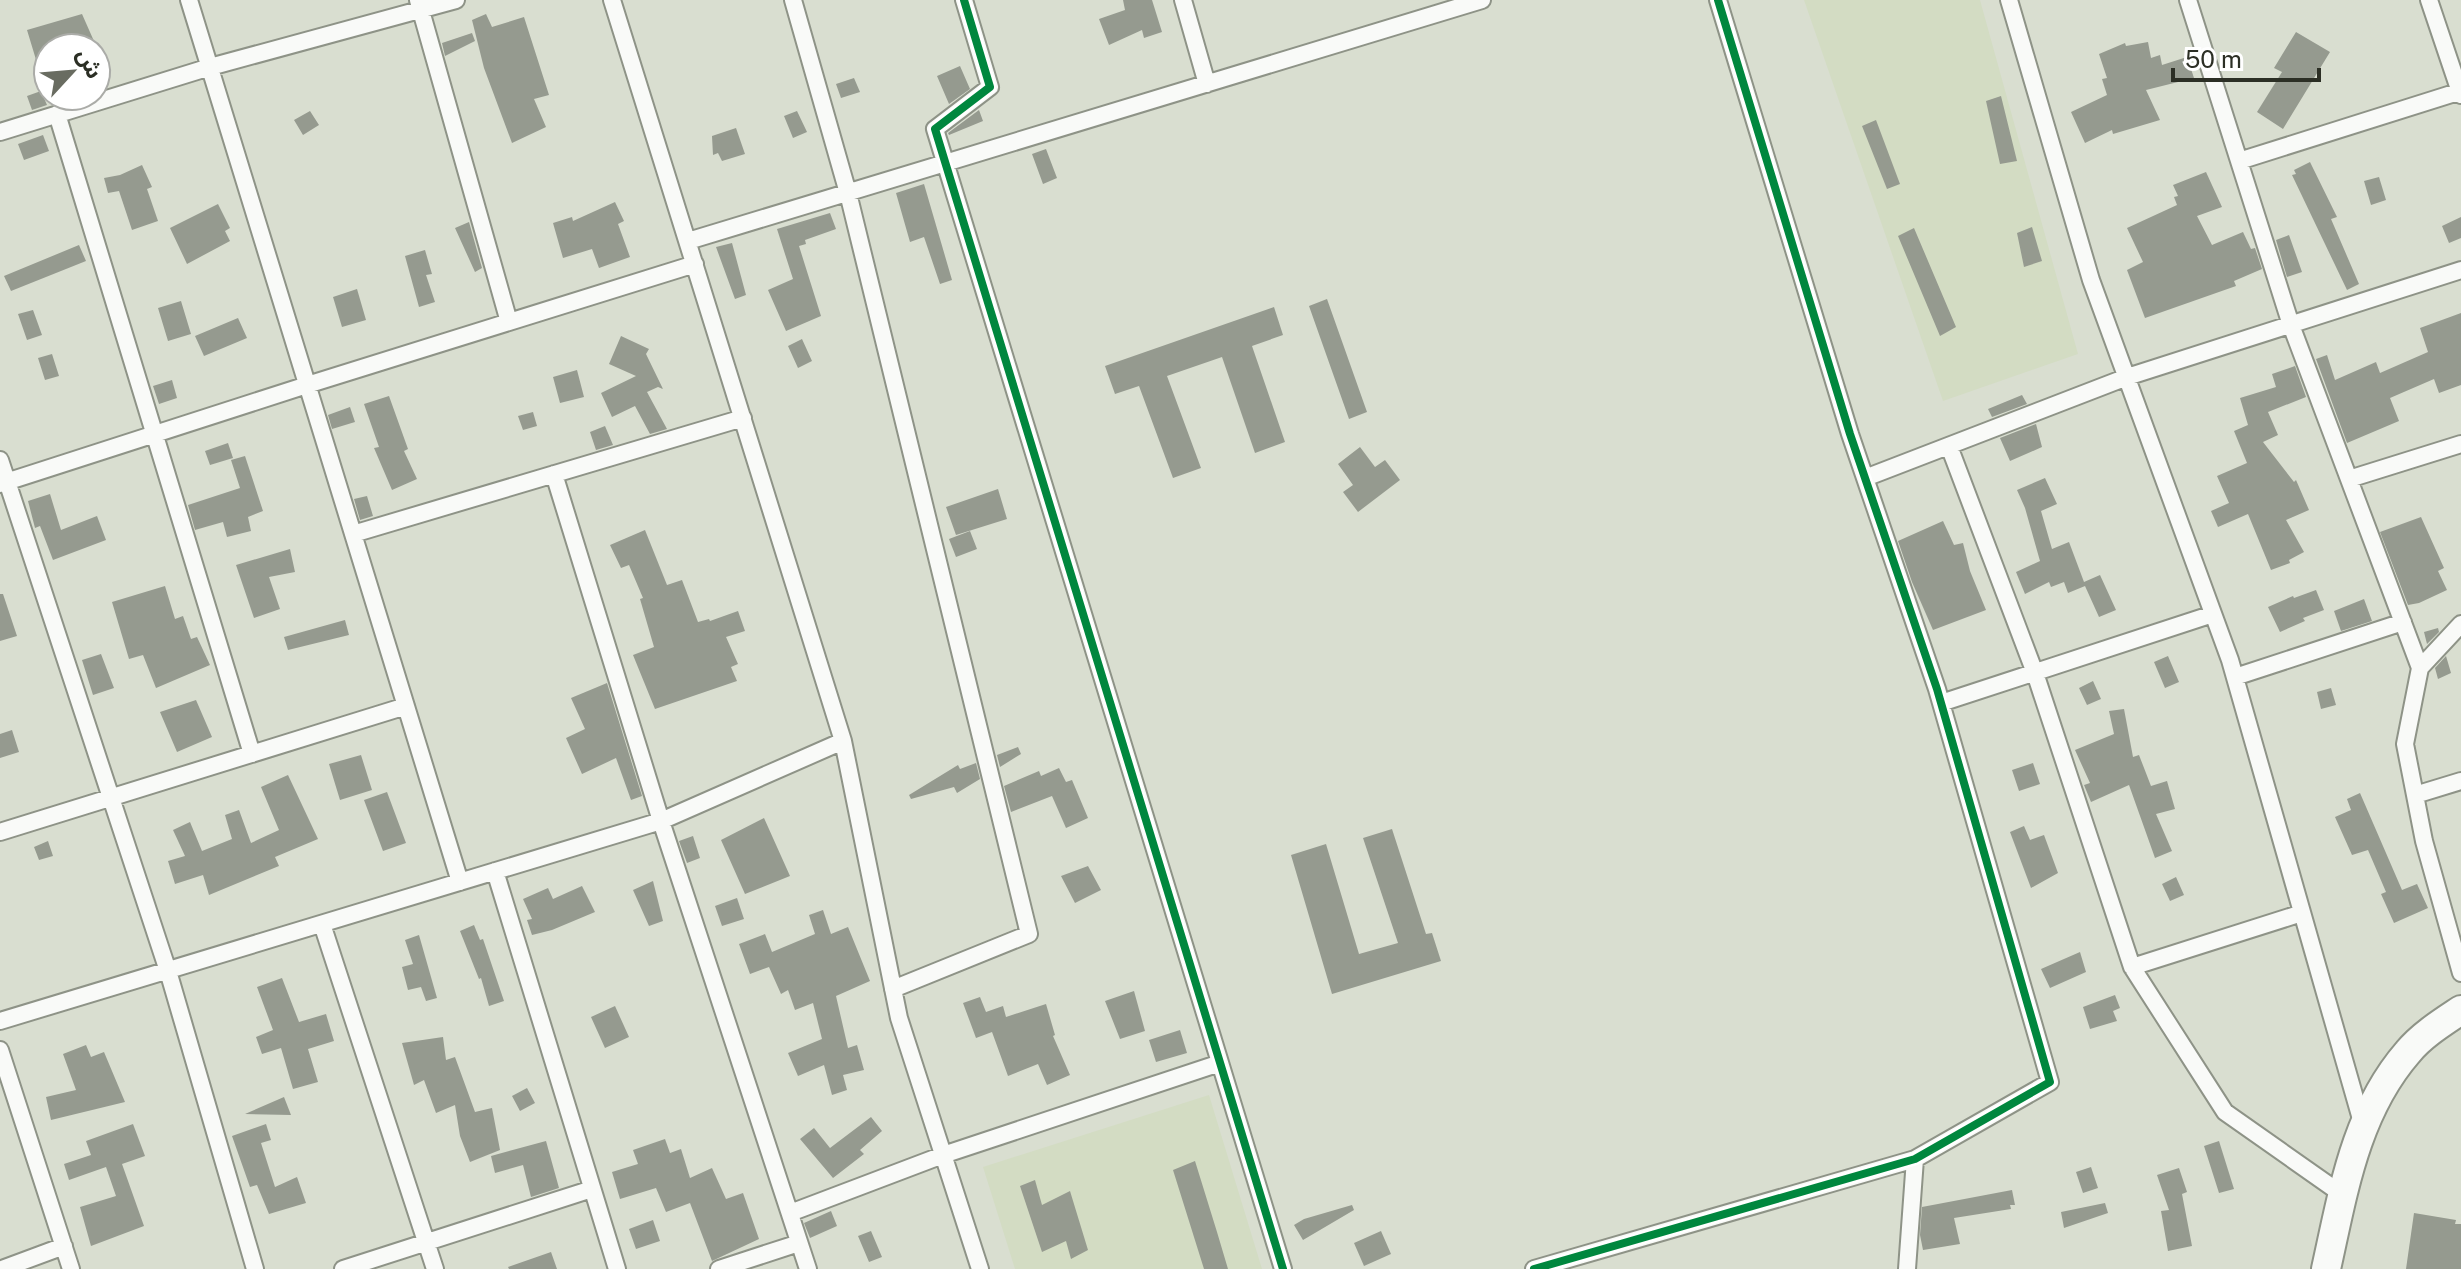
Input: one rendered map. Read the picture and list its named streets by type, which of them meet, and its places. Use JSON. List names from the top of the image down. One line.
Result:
{"scale_bar":"50 m","north":"top right"}
